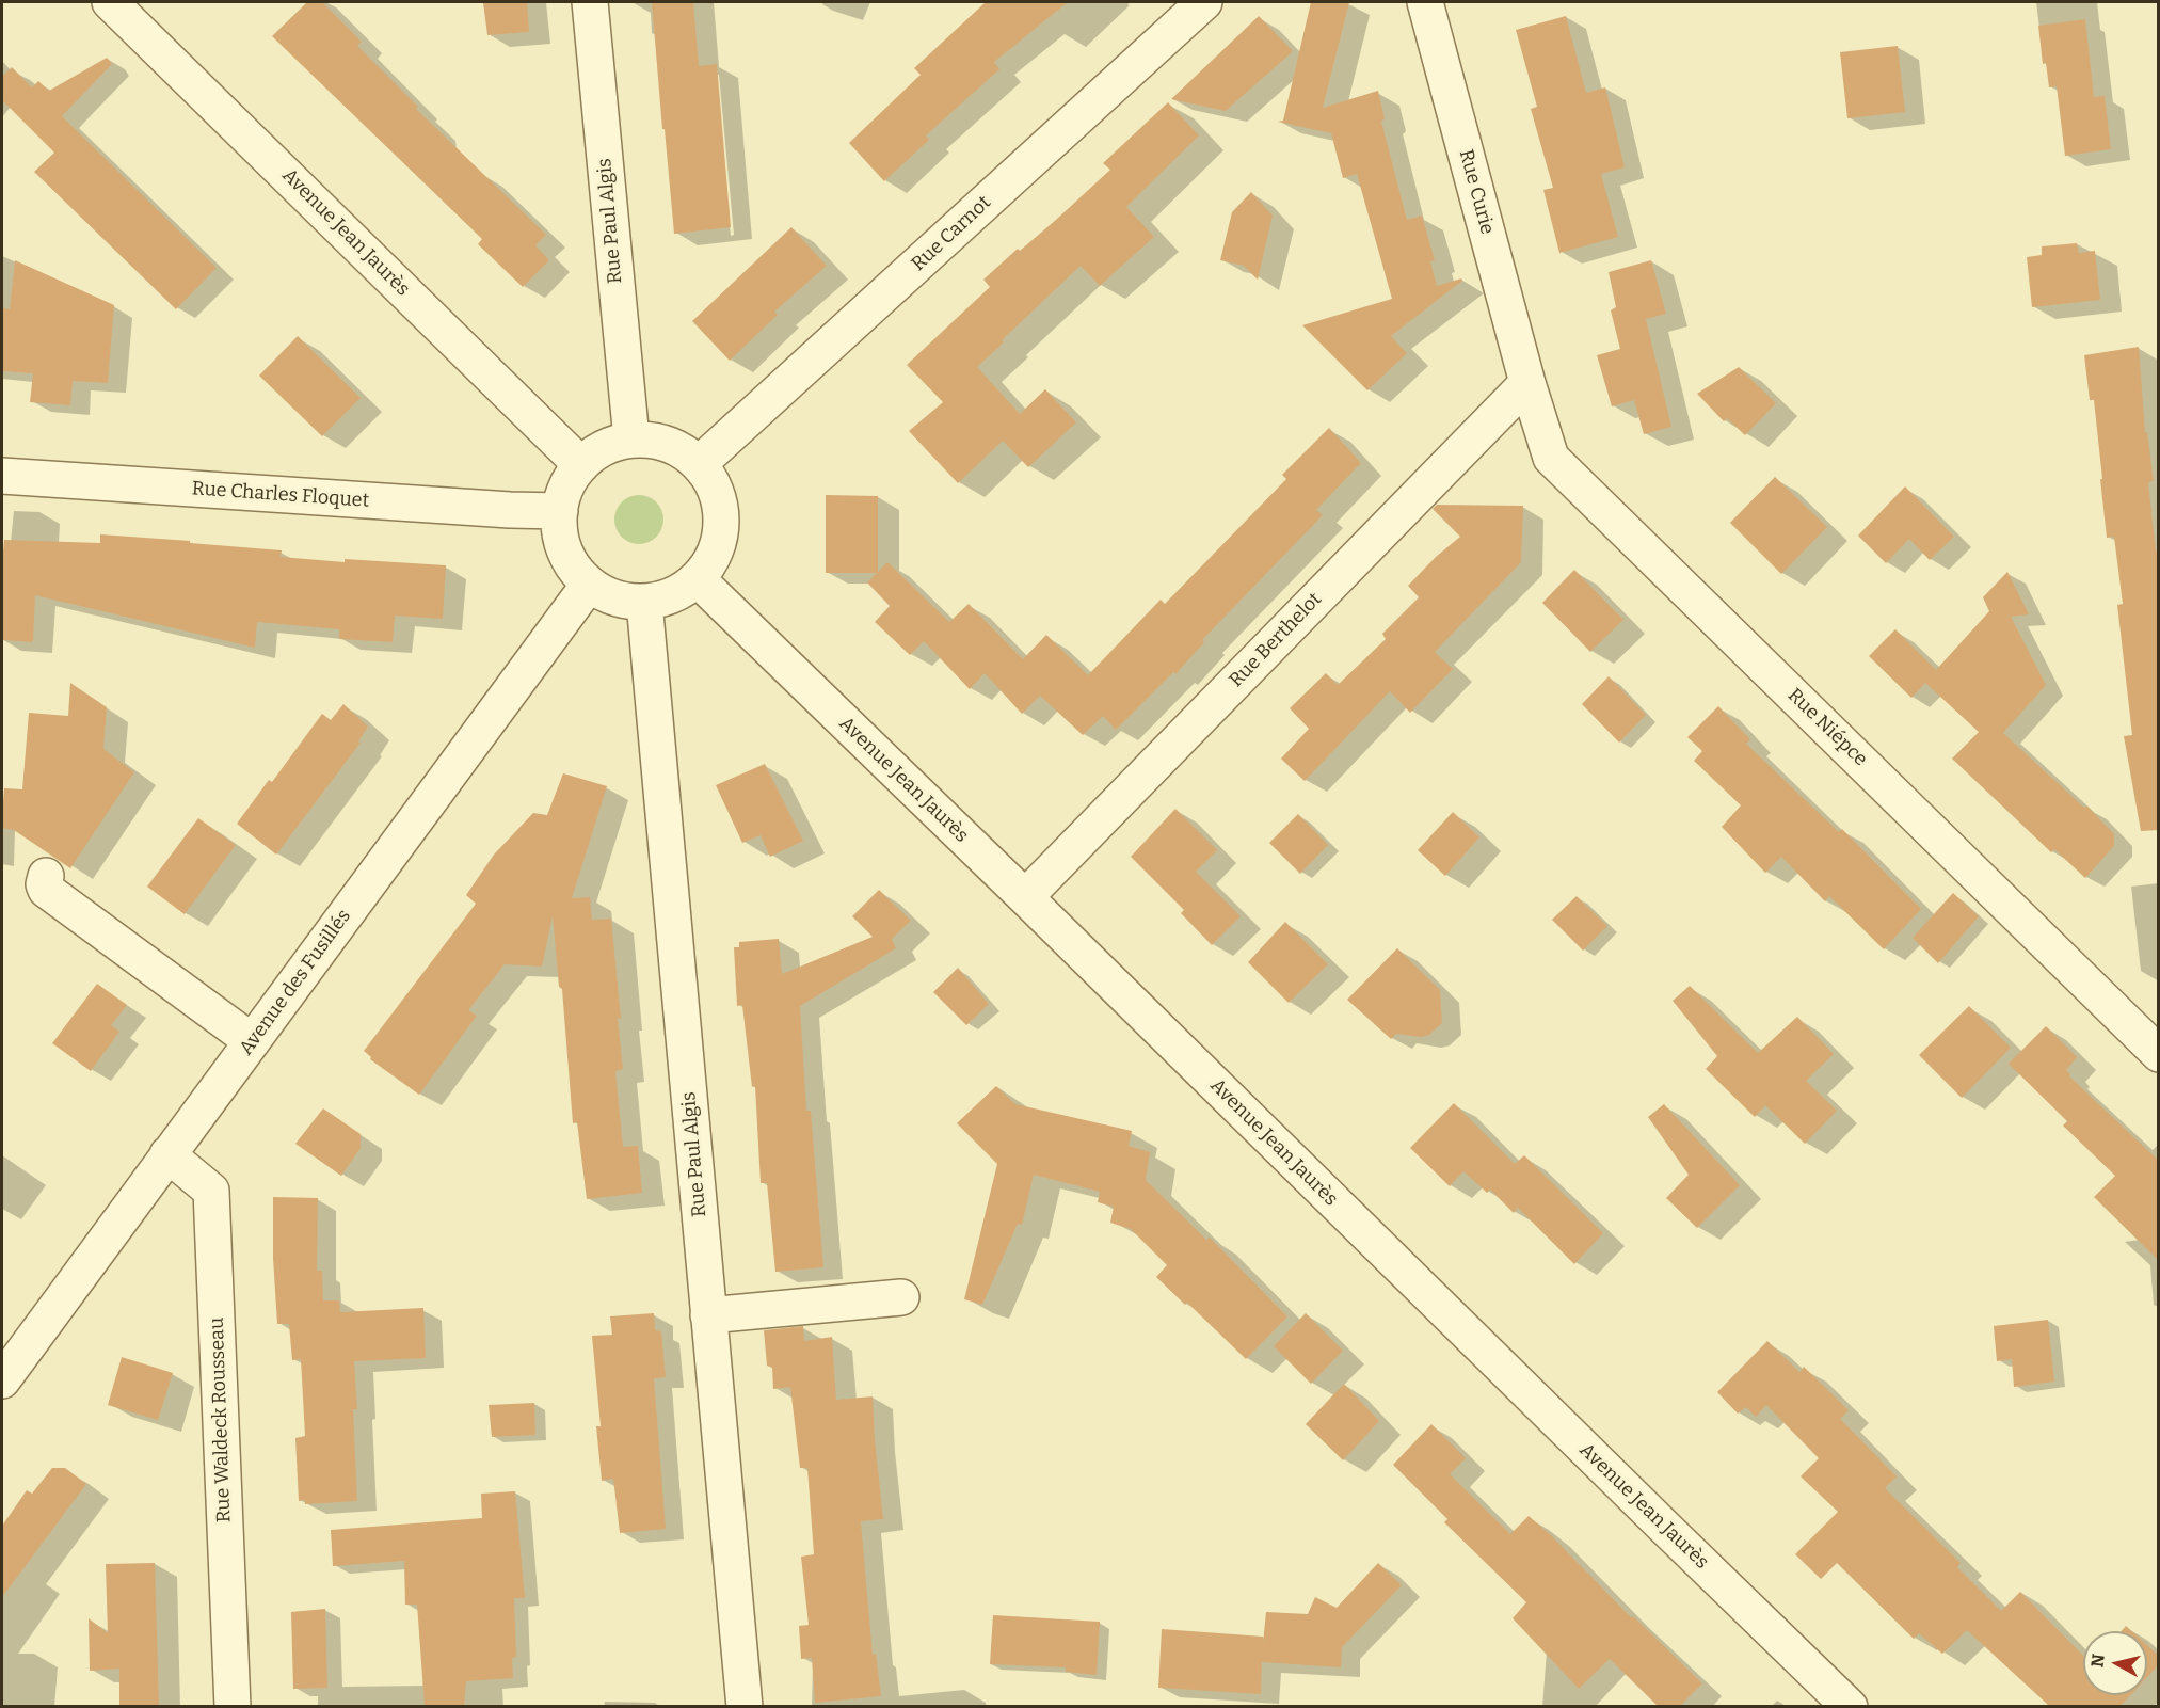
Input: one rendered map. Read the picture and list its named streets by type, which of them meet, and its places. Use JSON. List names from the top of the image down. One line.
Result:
{"streets":{"street":["Rue Curie","Rue Paul Algis","Avenue Jean Jaurès","Rue Carnot","Rue Charles Floquet","Rue Berthelot","Rue Niépce","Avenue des Fusillés","Rue Waldeck Rousseau"]},"crossings":[["Rue Curie","Rue Berthelot"],["Rue Curie","Rue Niépce"],["Rue Paul Algis","Avenue Jean Jaurès"],["Rue Paul Algis","Rue Carnot"],["Rue Paul Algis","Rue Charles Floquet"],["Rue Paul Algis","Avenue des Fusillés"],["Avenue Jean Jaurès","Rue Carnot"],["Avenue Jean Jaurès","Rue Charles Floquet"],["Avenue Jean Jaurès","Rue Berthelot"],["Avenue Jean Jaurès","Avenue des Fusillés"],["Rue Carnot","Rue Charles Floquet"],["Rue Carnot","Avenue des Fusillés"],["Rue Charles Floquet","Avenue des Fusillés"],["Rue Berthelot","Rue Niépce"],["Avenue des Fusillés","Rue Waldeck Rousseau"]],"north":"left"}
